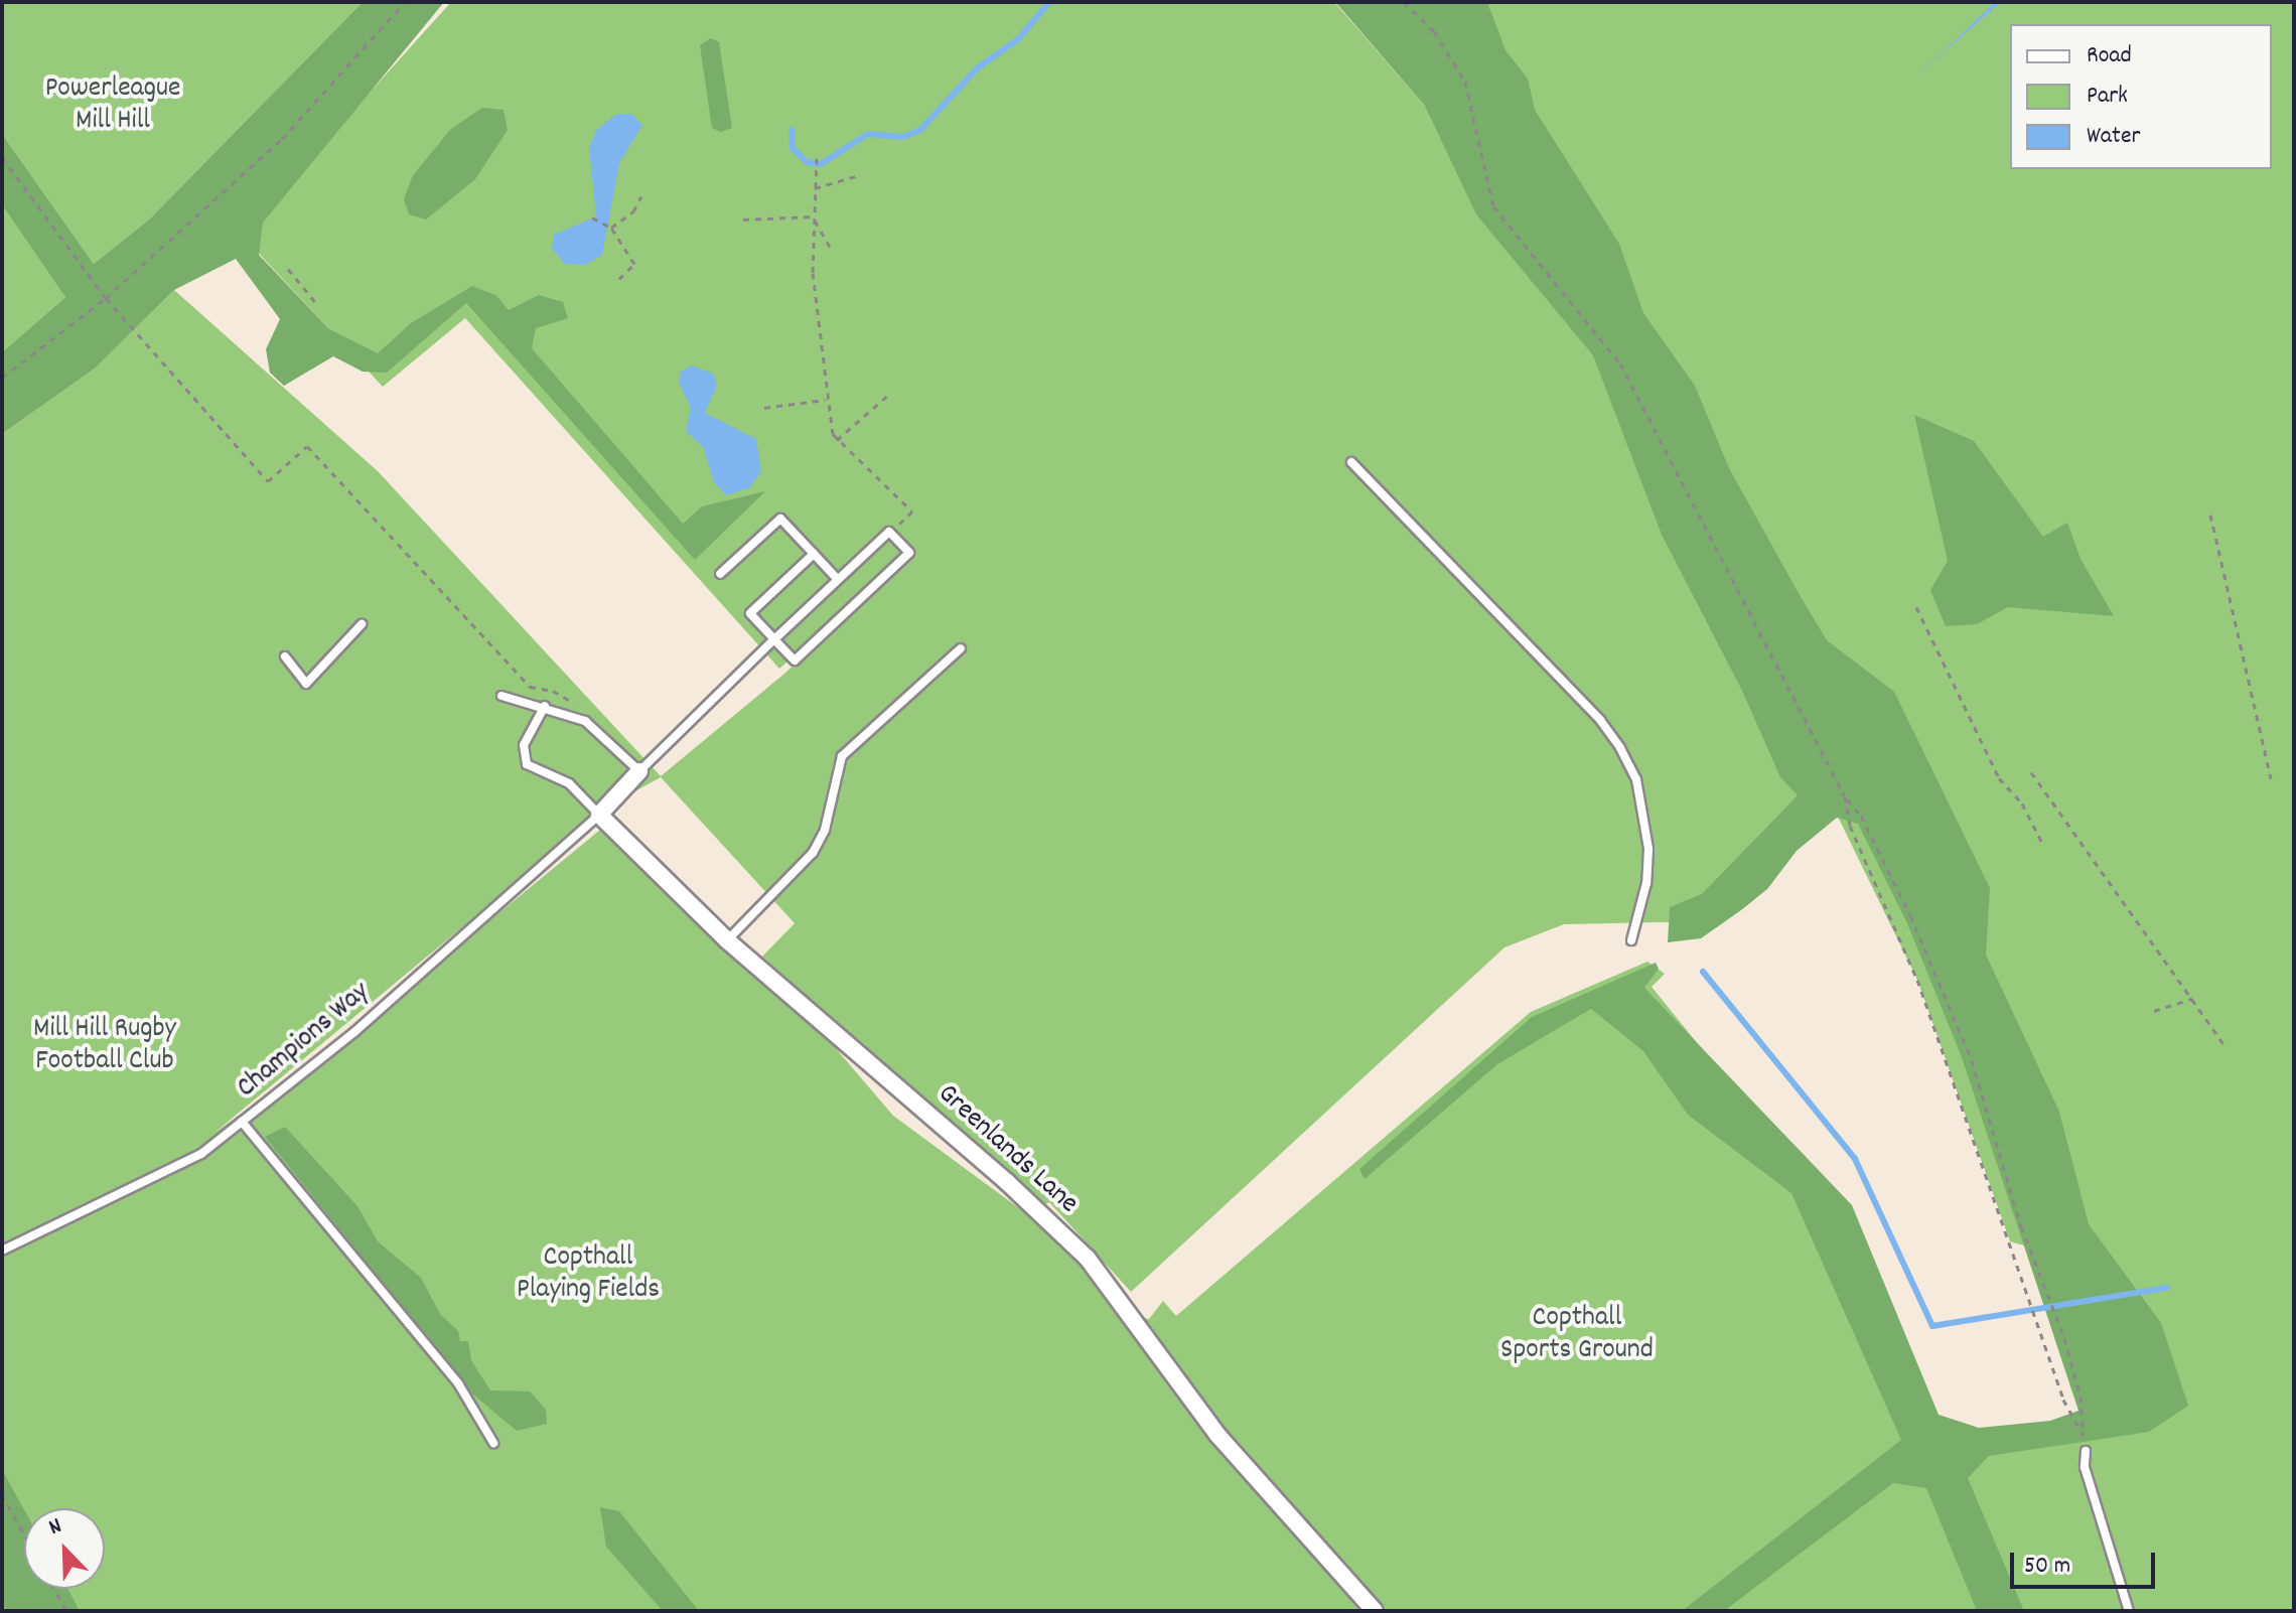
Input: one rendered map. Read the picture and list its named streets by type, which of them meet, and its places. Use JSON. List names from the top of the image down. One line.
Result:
{"streets":{"street":["Greenlands Lane"],"lane":["Champions Way"]},"crossings":[["Champions Way","Greenlands Lane"]],"parks":["Powerleague Mill Hill","Mill Hill Rugby Football Club","Copthall Playing Fields","Copthall Sports Ground"],"legend":["Road","Park","Water"],"scale_bar":"50 m","north":"top left"}
